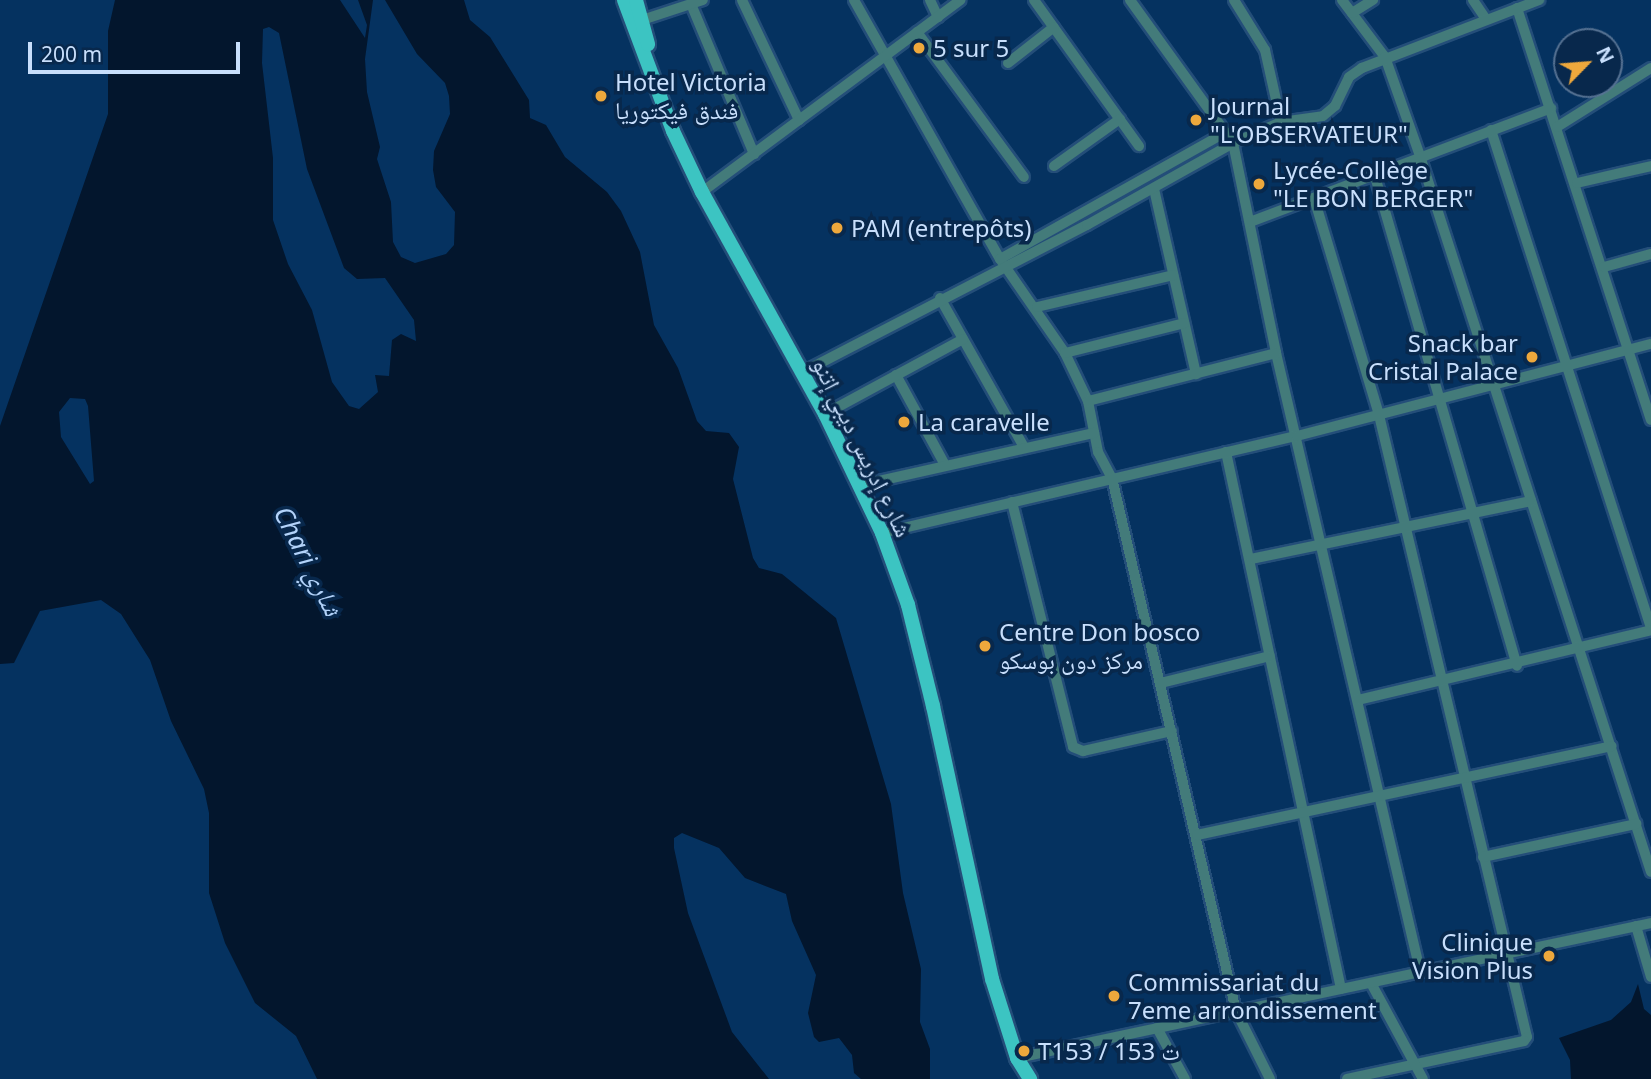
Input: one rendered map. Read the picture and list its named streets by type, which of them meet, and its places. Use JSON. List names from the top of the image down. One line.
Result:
{"streets":{"main road":["شارع إدريس ديبي إتنو"]},"water":["Chari شاري"],"places":["5 sur 5","Hotel Victoria فندق فيكتوريا","Journal \"L'OBSERVATEUR\"","Lycée-Collège \"LE BON BERGER\"","PAM (entrepôts)","Snack bar Cristal Palace","La caravelle","Centre Don bosco مركز دون بوسكو","Clinique Vision Plus","Commissariat du 7eme arrondissement","T153 / ت 153"],"scale_bar":"200 m","north":"top right"}
